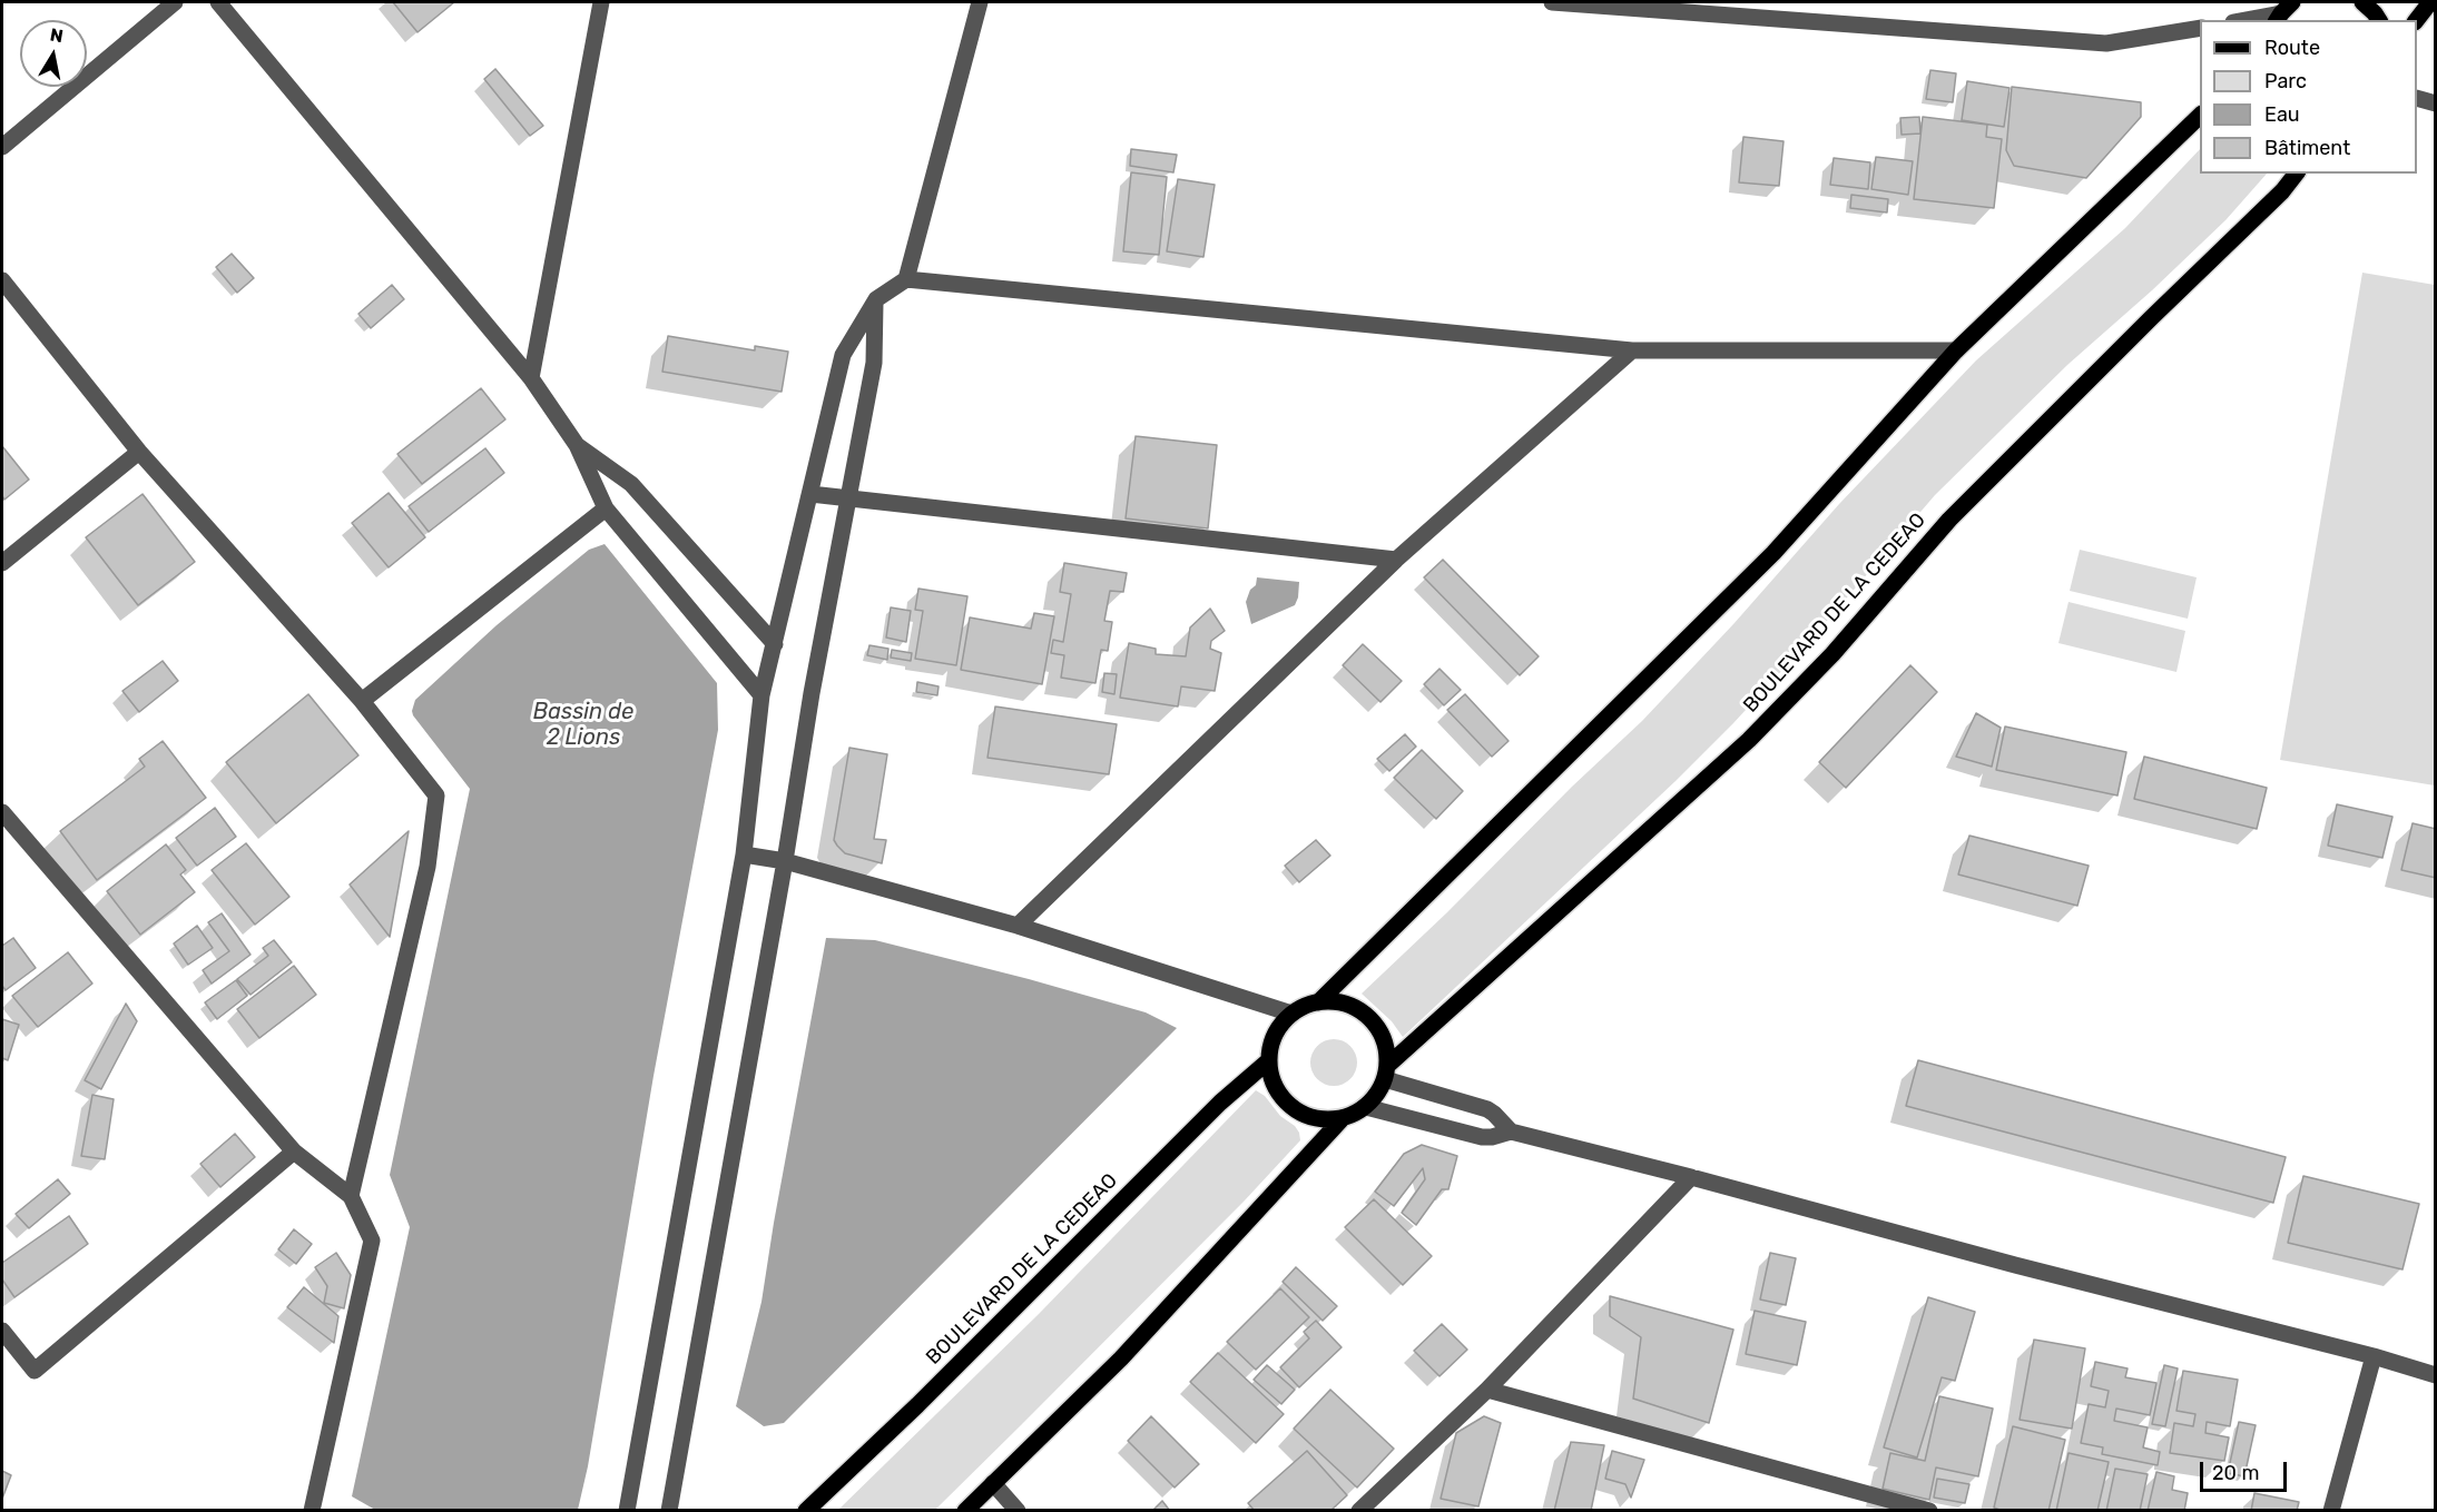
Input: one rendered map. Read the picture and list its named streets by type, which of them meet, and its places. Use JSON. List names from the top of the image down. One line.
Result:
{"streets":{"main road":["BOULEVARD DE LA CEDEAO"]},"water":["Bassin de 2 Lions"],"legend":["Route","Parc","Eau","Bâtiment"],"scale_bar":"20 m","north":"top"}
